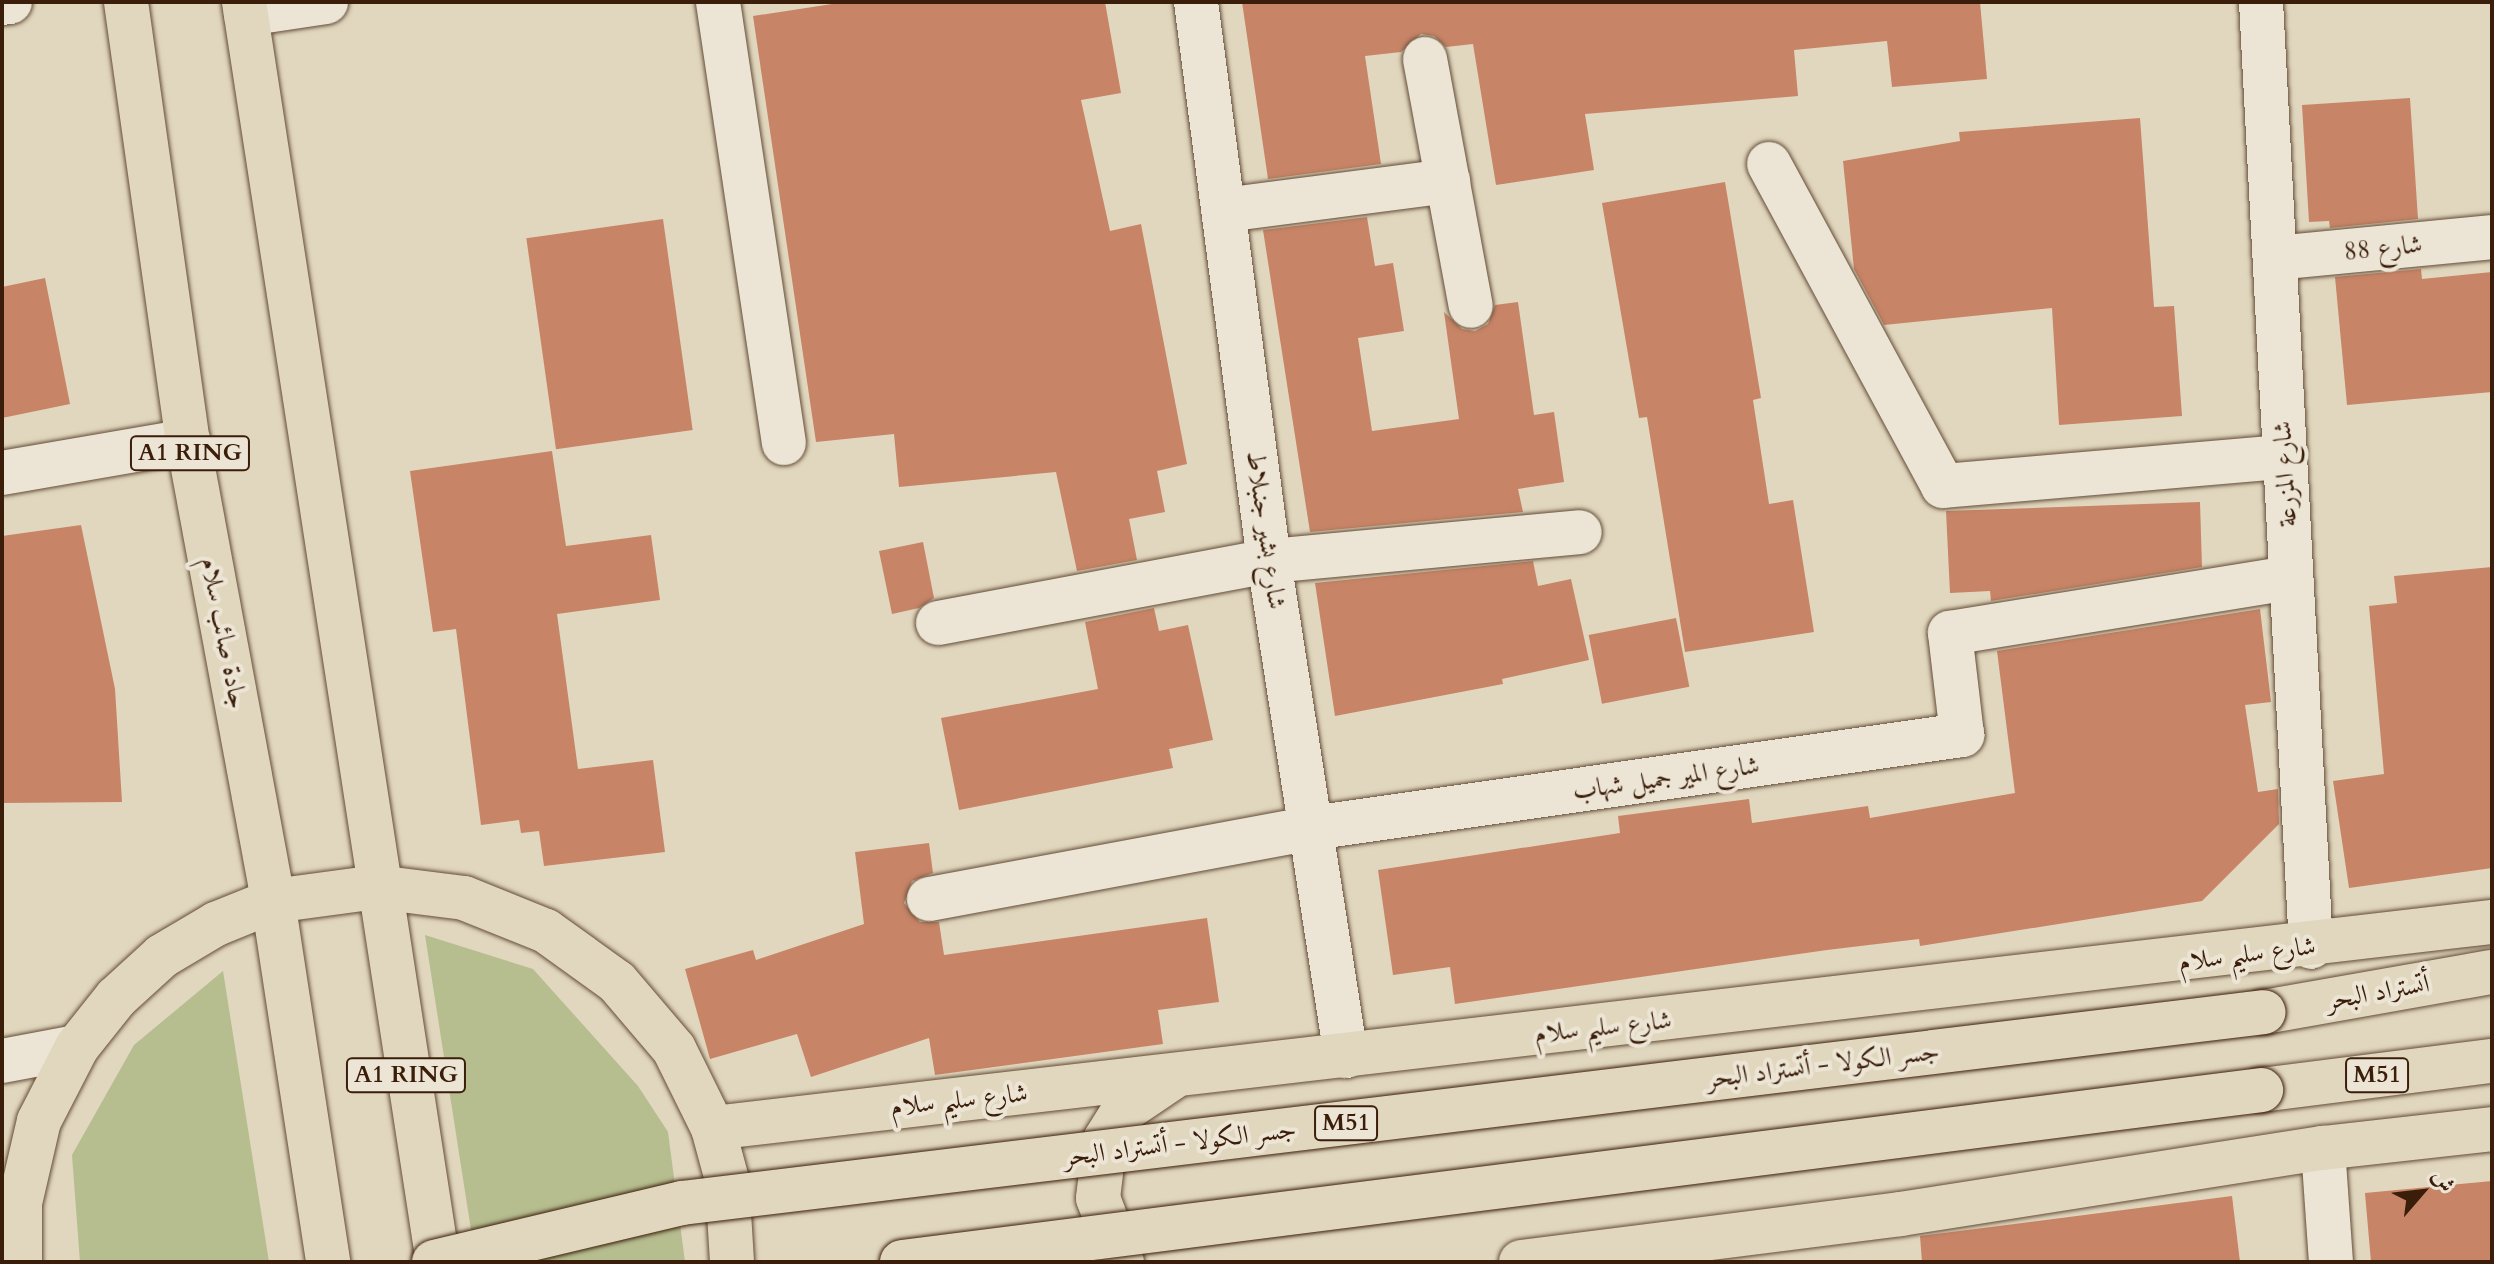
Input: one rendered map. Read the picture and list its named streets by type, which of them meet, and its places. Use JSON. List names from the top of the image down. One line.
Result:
{"streets":{"main road":["A1 RING","جادة صائب سلام","شارع سليم سلام","أتستراد البحر","جسر الكولا - أتستراد البحر","M51"],"street":["شارع 88","شارع المزرعة","شارع بشير جنبلاط","شارع المير جميل شهاب"]},"crossings":[["شارع 88","شارع المزرعة"],["A1 RING","جسر الكولا - أتستراد البحر"],["شارع المزرعة","شارع المير جميل شهاب"],["شارع المزرعة","شارع سليم سلام"],["شارع بشير جنبلاط","شارع المير جميل شهاب"],["شارع بشير جنبلاط","شارع سليم سلام"],["أتستراد البحر","جسر الكولا - أتستراد البحر"]],"north":"top right"}
